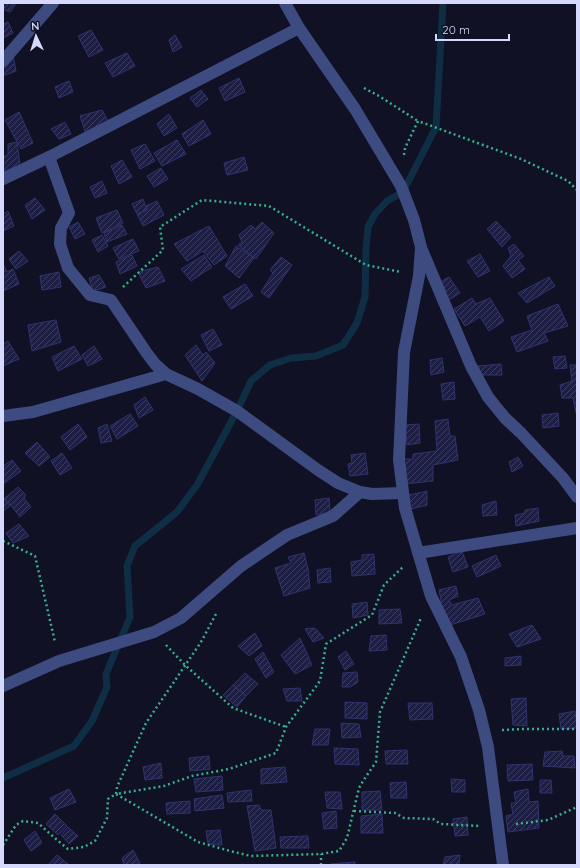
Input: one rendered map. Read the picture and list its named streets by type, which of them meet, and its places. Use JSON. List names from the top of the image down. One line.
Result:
{"scale_bar":"20 m","north":"top"}
